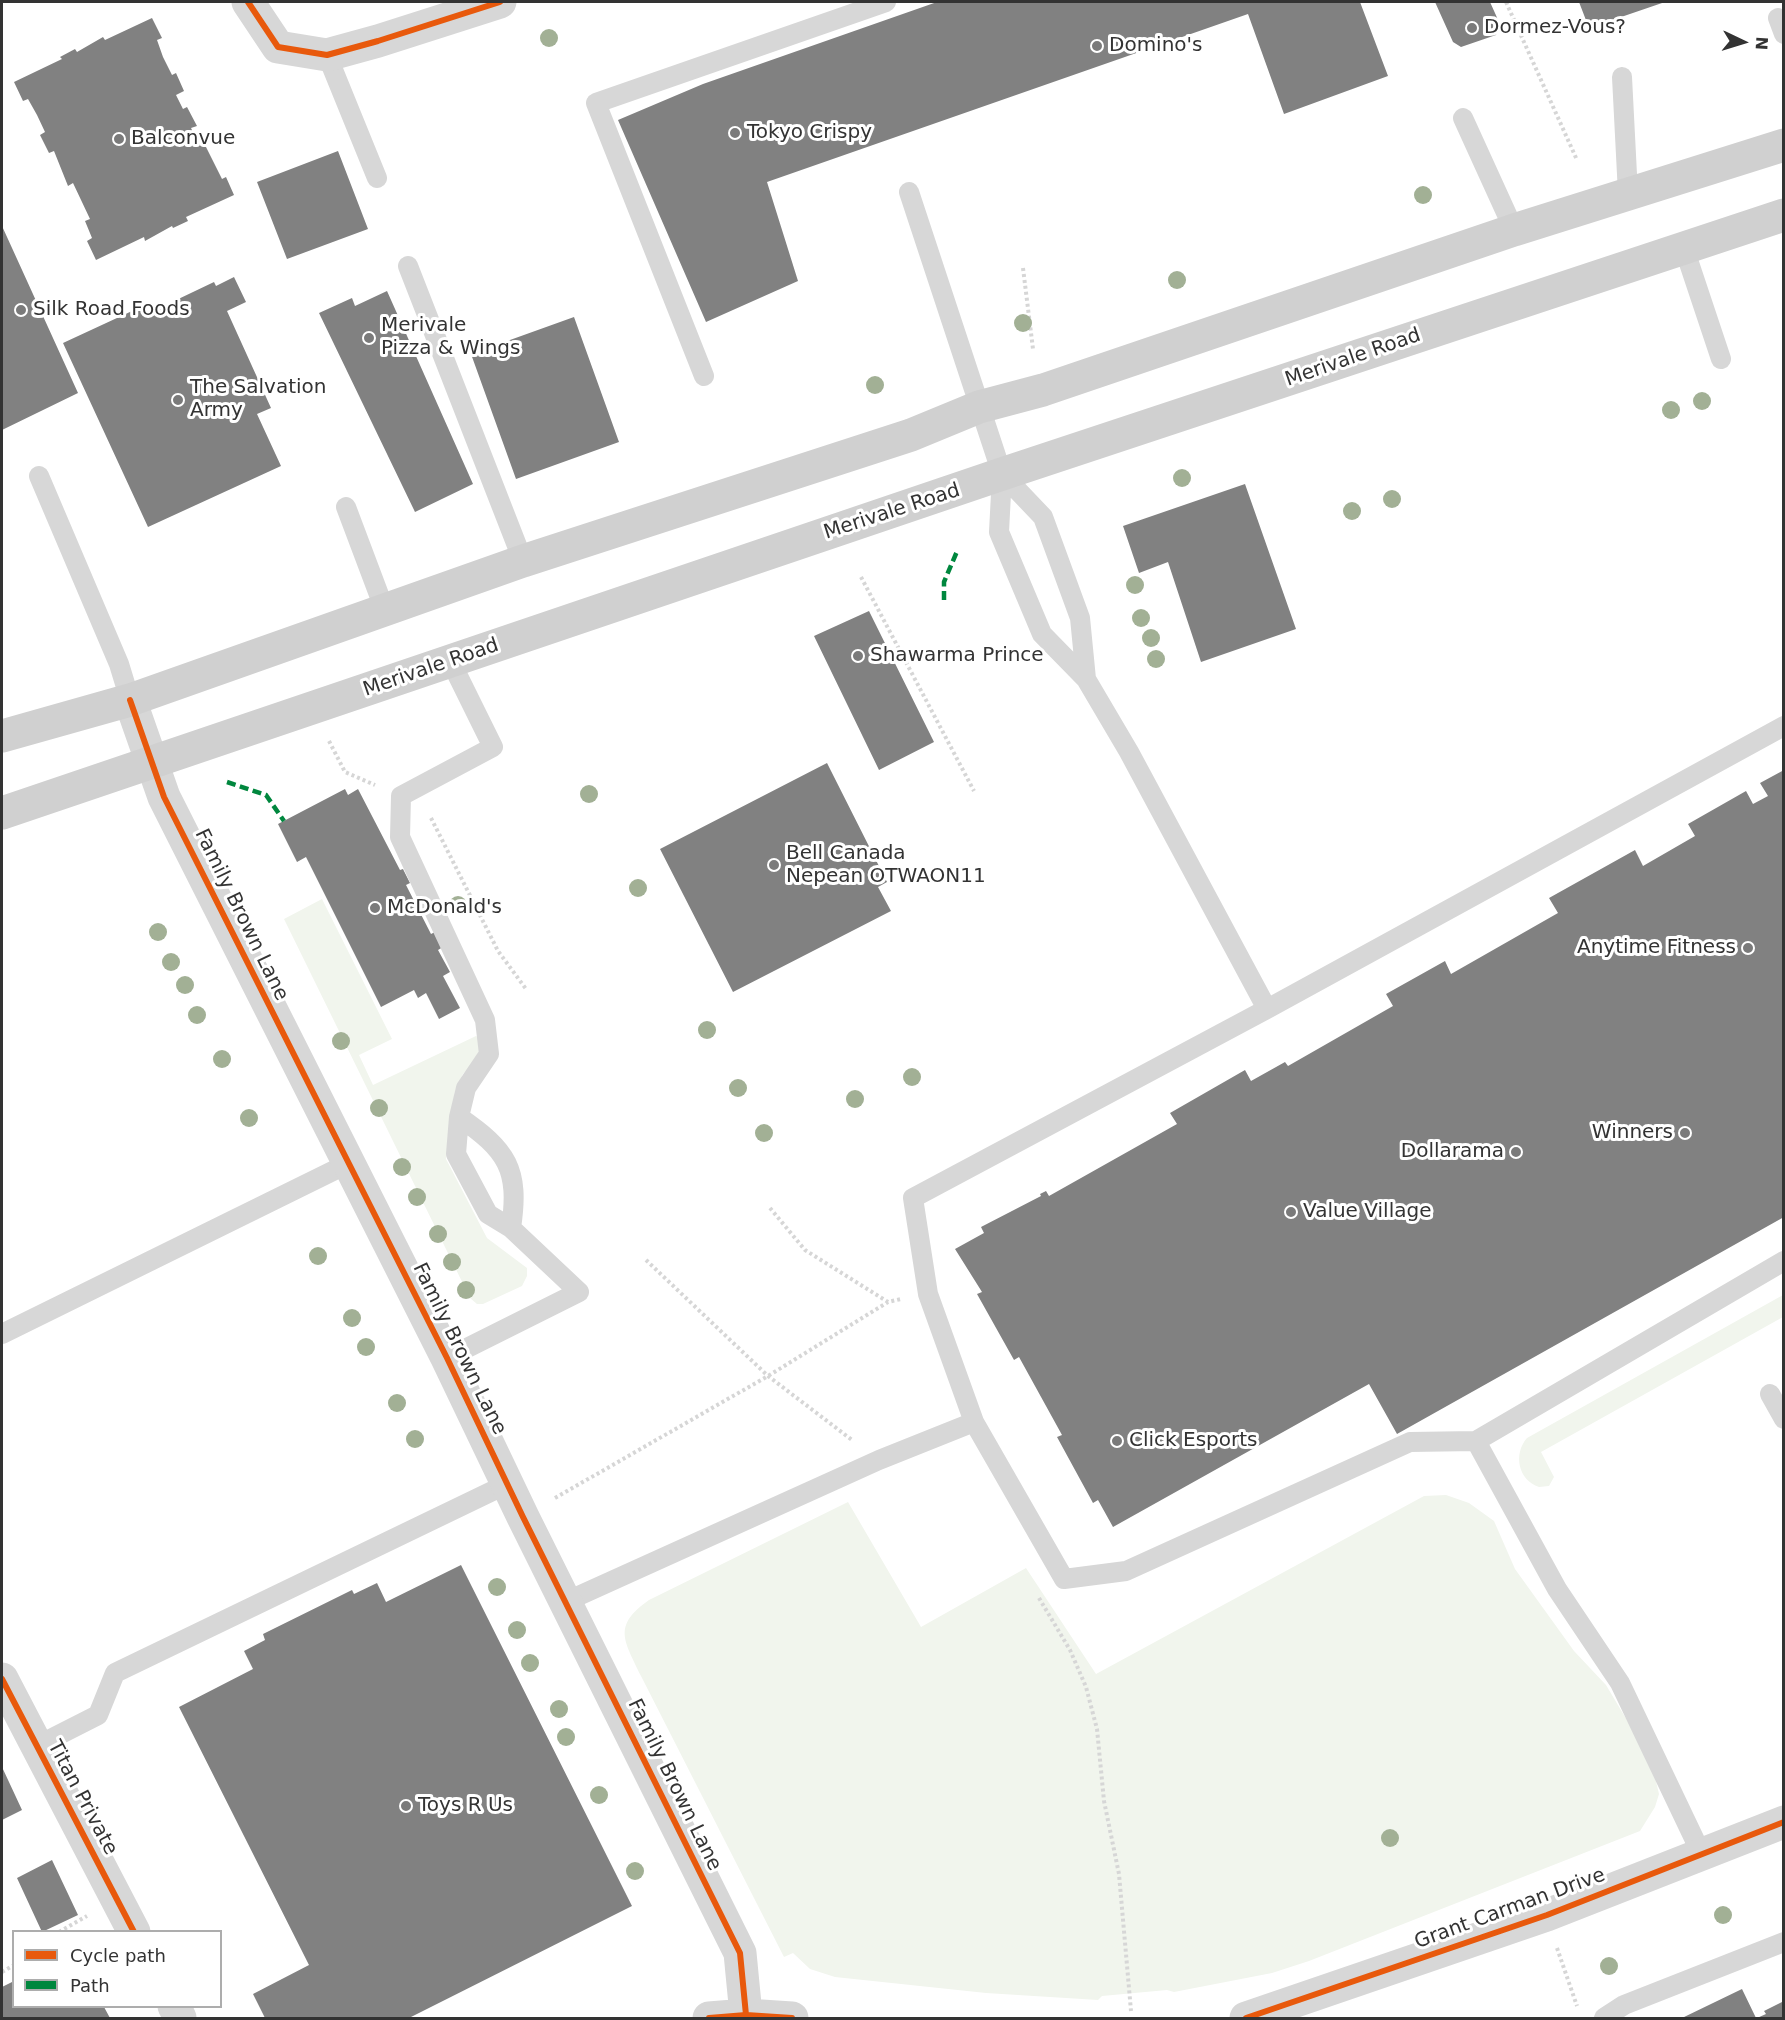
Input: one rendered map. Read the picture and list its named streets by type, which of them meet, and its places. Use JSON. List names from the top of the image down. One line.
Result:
{"streets":{"main road":["Merivale Road"],"street":["Family Brown Lane","Titan Private","Grant Carman Drive"]},"crossings":[["Merivale Road","Family Brown Lane"]],"places":["Dormez-Vous?","Domino's","Tokyo Crispy","Balconvue","Silk Road Foods","Merivale Pizza & Wings","The Salvation Army","Shawarma Prince","Bell Canada Nepean OTWAON11","McDonald's","Anytime Fitness","Winners","Dollarama","Value Village","Click Esports","Toys R Us"],"legend":["Cycle path","Path"],"north":"right"}
